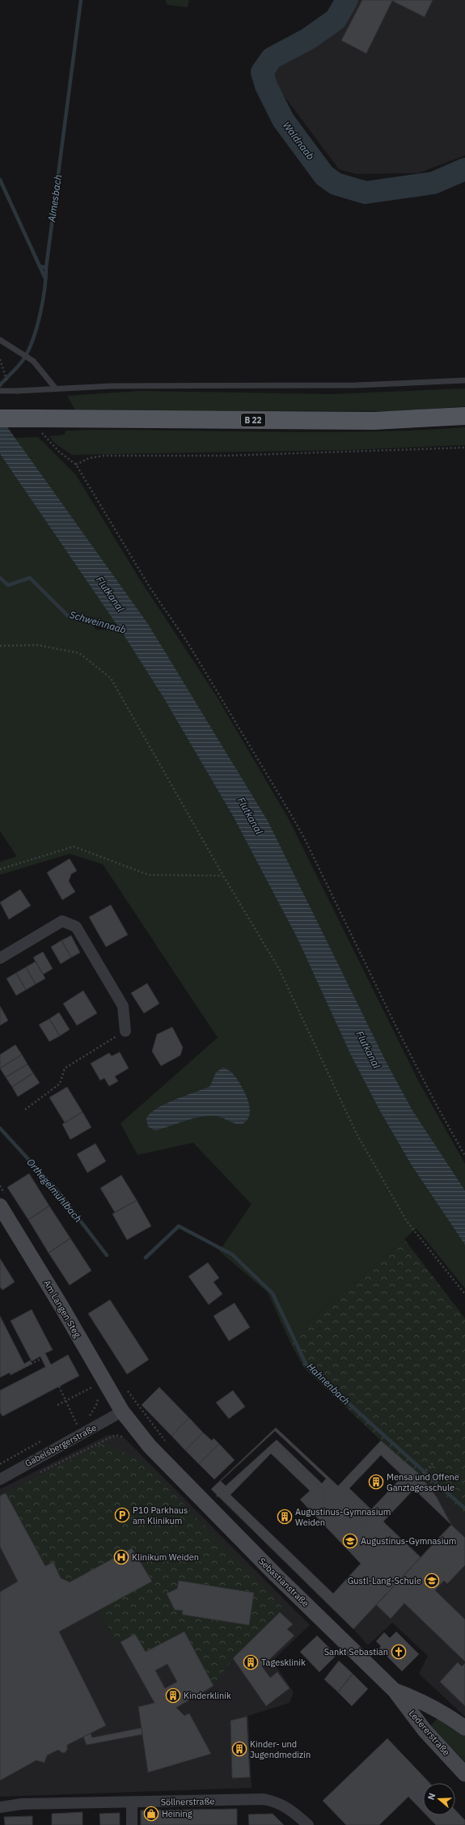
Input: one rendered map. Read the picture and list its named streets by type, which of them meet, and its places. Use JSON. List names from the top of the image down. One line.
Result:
{"streets":{"main road":["B 22"],"street":["Am Langen Steg","Gabelsbergerstraße","Sebastianstraße","Ledererstraße","Söllnerstraße"]},"crossings":[["Am Langen Steg","Gabelsbergerstraße"],["Am Langen Steg","Sebastianstraße"],["Gabelsbergerstraße","Sebastianstraße"],["Sebastianstraße","Ledererstraße"]],"water":["Waldnaab","Almesbach","Flutkanal","Schweinnaab","Orthegelmühlbach","Hahnenbach"],"places":{"building":["Mensa und Offene Ganztagesschule","Augustinus-Gymnasium Weiden","Tagesklinik","Kinderklinik","Kinder- und Jugendmedizin"],"parking":["P10 Parkhaus am Klinikum"],"school or university":["Augustinus-Gymnasium","Gustl-Lang-Schule"],"hospital":["Klinikum Weiden"],"church":["Sankt Sebastian"],"shop":["Heining"]},"north":"left"}
